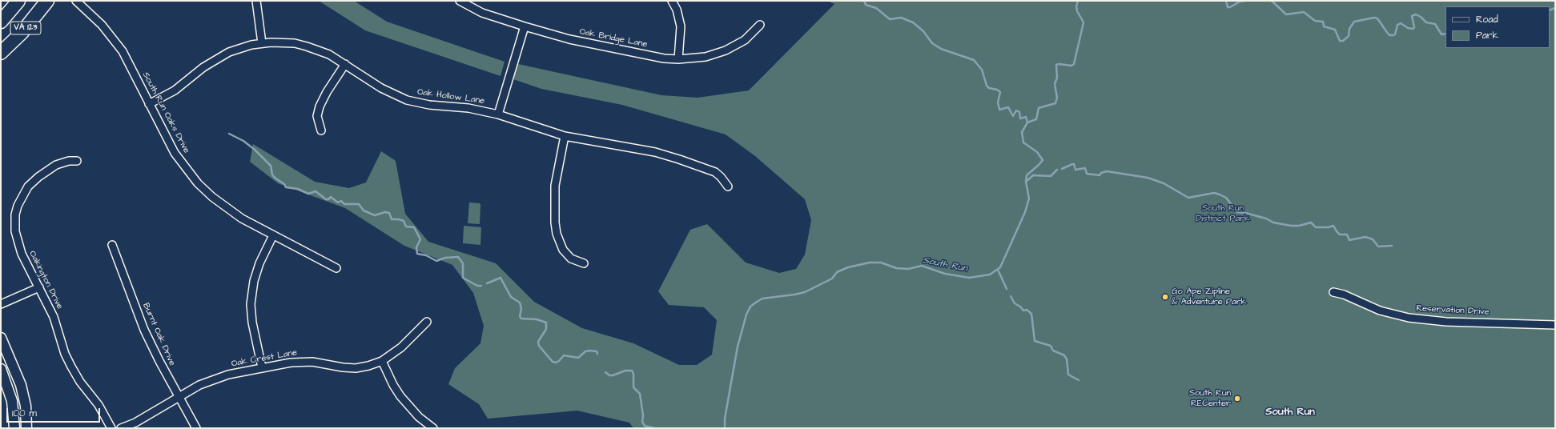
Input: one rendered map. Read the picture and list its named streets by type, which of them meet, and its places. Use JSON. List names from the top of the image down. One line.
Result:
{"streets":{"highway":["VA 123"],"street":["Oak Bridge Lane","Oak Hollow Lane","South Run Oaks Drive","Oakington Drive","Reservation Drive","Burnt Oak Drive","Oak Crest Lane"]},"crossings":[["Oak Hollow Lane","South Run Oaks Drive"],["Burnt Oak Drive","Oak Crest Lane"]],"districts":["South Run"],"water":["South Run"],"parks":["South Run District Park"],"places":["Go Ape Zipline & Adventure Park","South Run RECenter"],"legend":["Road","Park"],"scale_bar":"100 m"}
